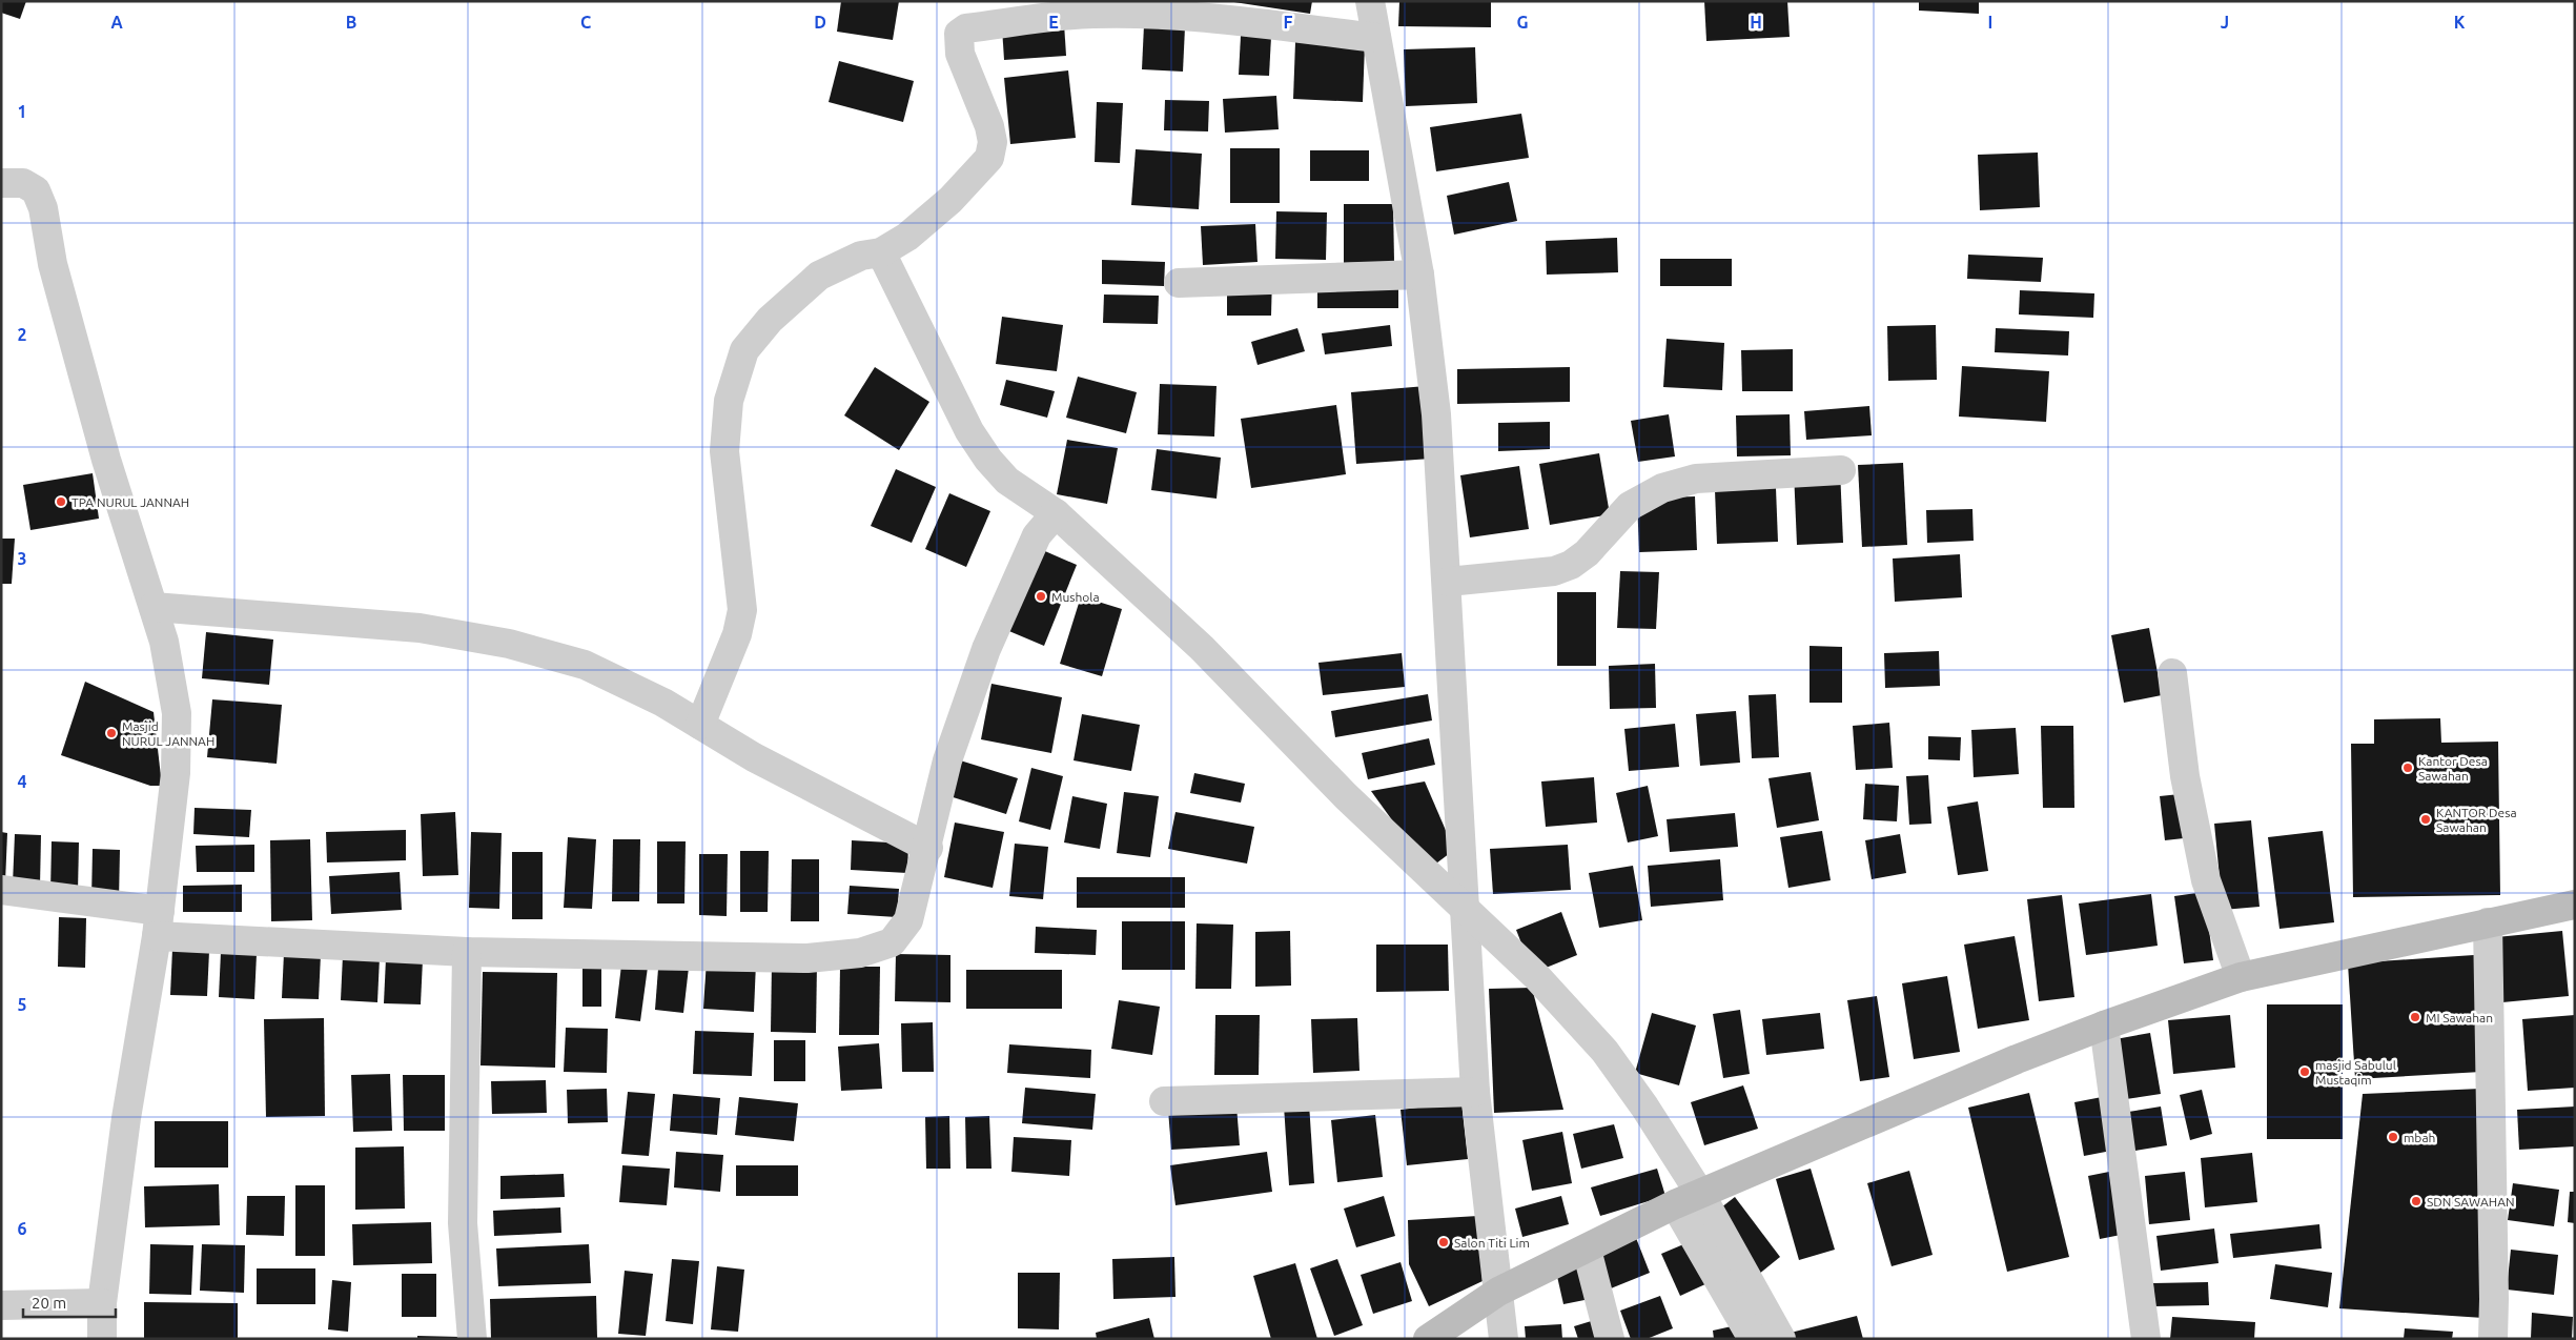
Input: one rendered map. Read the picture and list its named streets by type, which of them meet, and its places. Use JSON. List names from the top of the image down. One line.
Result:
{"places":["TPA NURUL JANNAH","Mushola","Masjid NURUL JANNAH","Kantor Desa Sawahan","KANTOR Desa Sawahan","MI Sawahan","masjid Sabulul Mustaqim","mbah","SDN SAWAHAN","Salon Titi Lim"],"scale_bar":"20 m","grid":{"columns":["A","B","C","D","E","F","G","H","I","J","K"],"rows":["1","2","3","4","5","6"]}}
